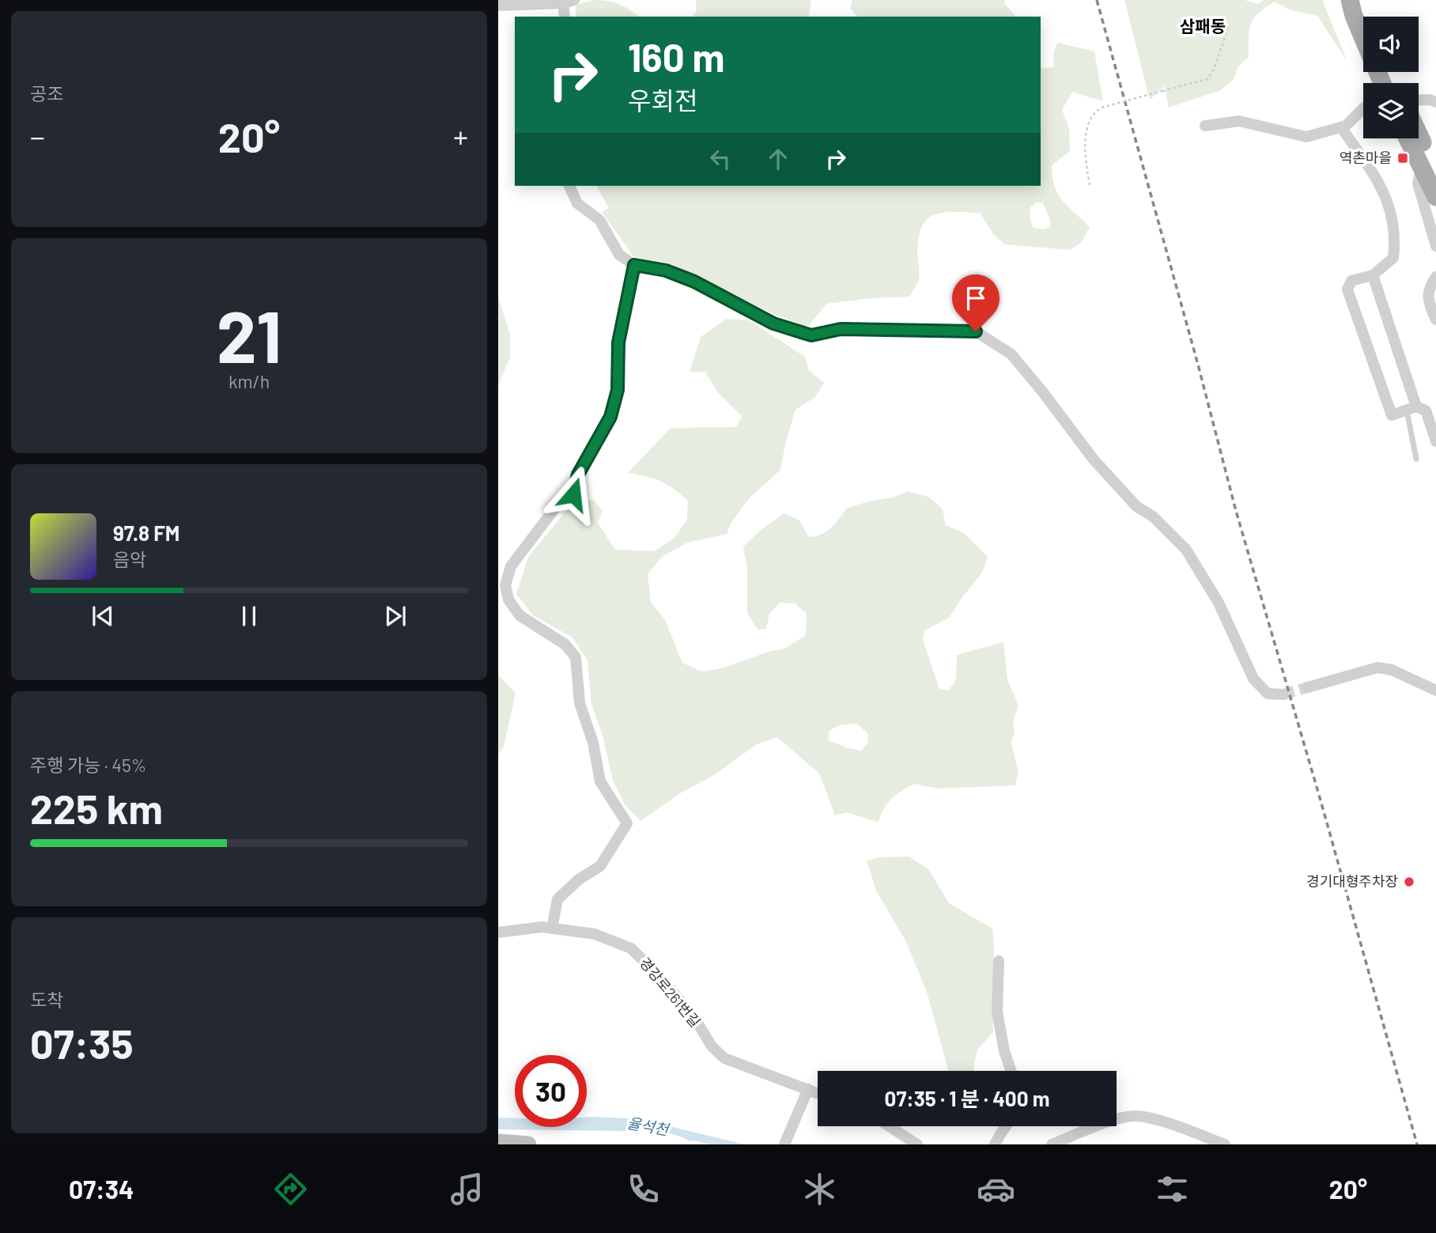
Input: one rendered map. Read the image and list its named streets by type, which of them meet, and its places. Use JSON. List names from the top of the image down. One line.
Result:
{"streets":{"street":["경강로261번길"]},"districts":["삼패동"],"water":["율석천"],"places":{"transit":["역촌마을"],"other":["경기대형주차장"]},"page":{"tile":["공조",["21","km/h"],["주행 가능 · 45%","225 km"],["도착","07:35"]],"turn":["160 m","우회전"],"heat":["−","20°","+"],"song":["97.8 FM","음악"],"limit":"30","trip":"07:35 · 1 분 · 400 m","tabs":["07:34","20°"]}}
